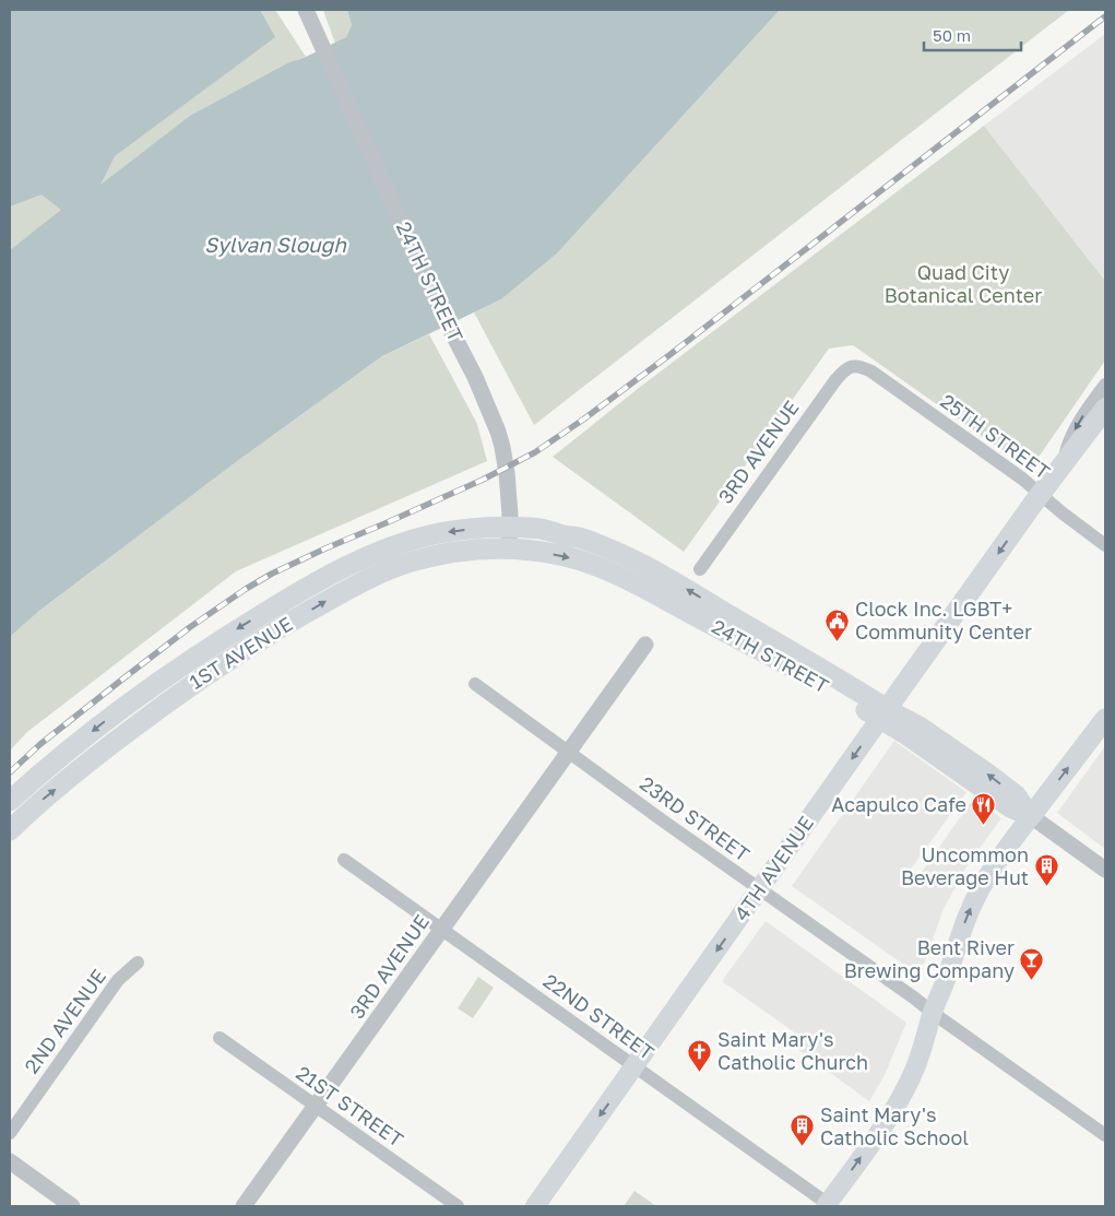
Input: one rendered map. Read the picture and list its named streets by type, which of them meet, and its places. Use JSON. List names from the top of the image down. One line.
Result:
{"streets":{"main road":["24TH STREET","1ST AVENUE","4TH AVENUE"],"street":["25TH STREET","3RD AVENUE","23RD STREET","22ND STREET","2ND AVENUE","21ST STREET"]},"crossings":[["24TH STREET","1ST AVENUE"],["24TH STREET","4TH AVENUE"],["25TH STREET","3RD AVENUE"],["25TH STREET","4TH AVENUE"],["3RD AVENUE","23RD STREET"],["3RD AVENUE","22ND STREET"],["3RD AVENUE","21ST STREET"],["23RD STREET","4TH AVENUE"],["4TH AVENUE","22ND STREET"]],"one_way":["4TH AVENUE"],"water":["Sylvan Slough"],"parks":["Quad City Botanical Center"],"places":{"public building":["Clock Inc. LGBT+ Community Center"],"restaurant":["Acapulco Cafe"],"building":["Uncommon Beverage Hut","Saint Mary's Catholic School"],"bar":["Bent River Brewing Company"],"church":["Saint Mary's Catholic Church"]},"scale_bar":"50 m"}
